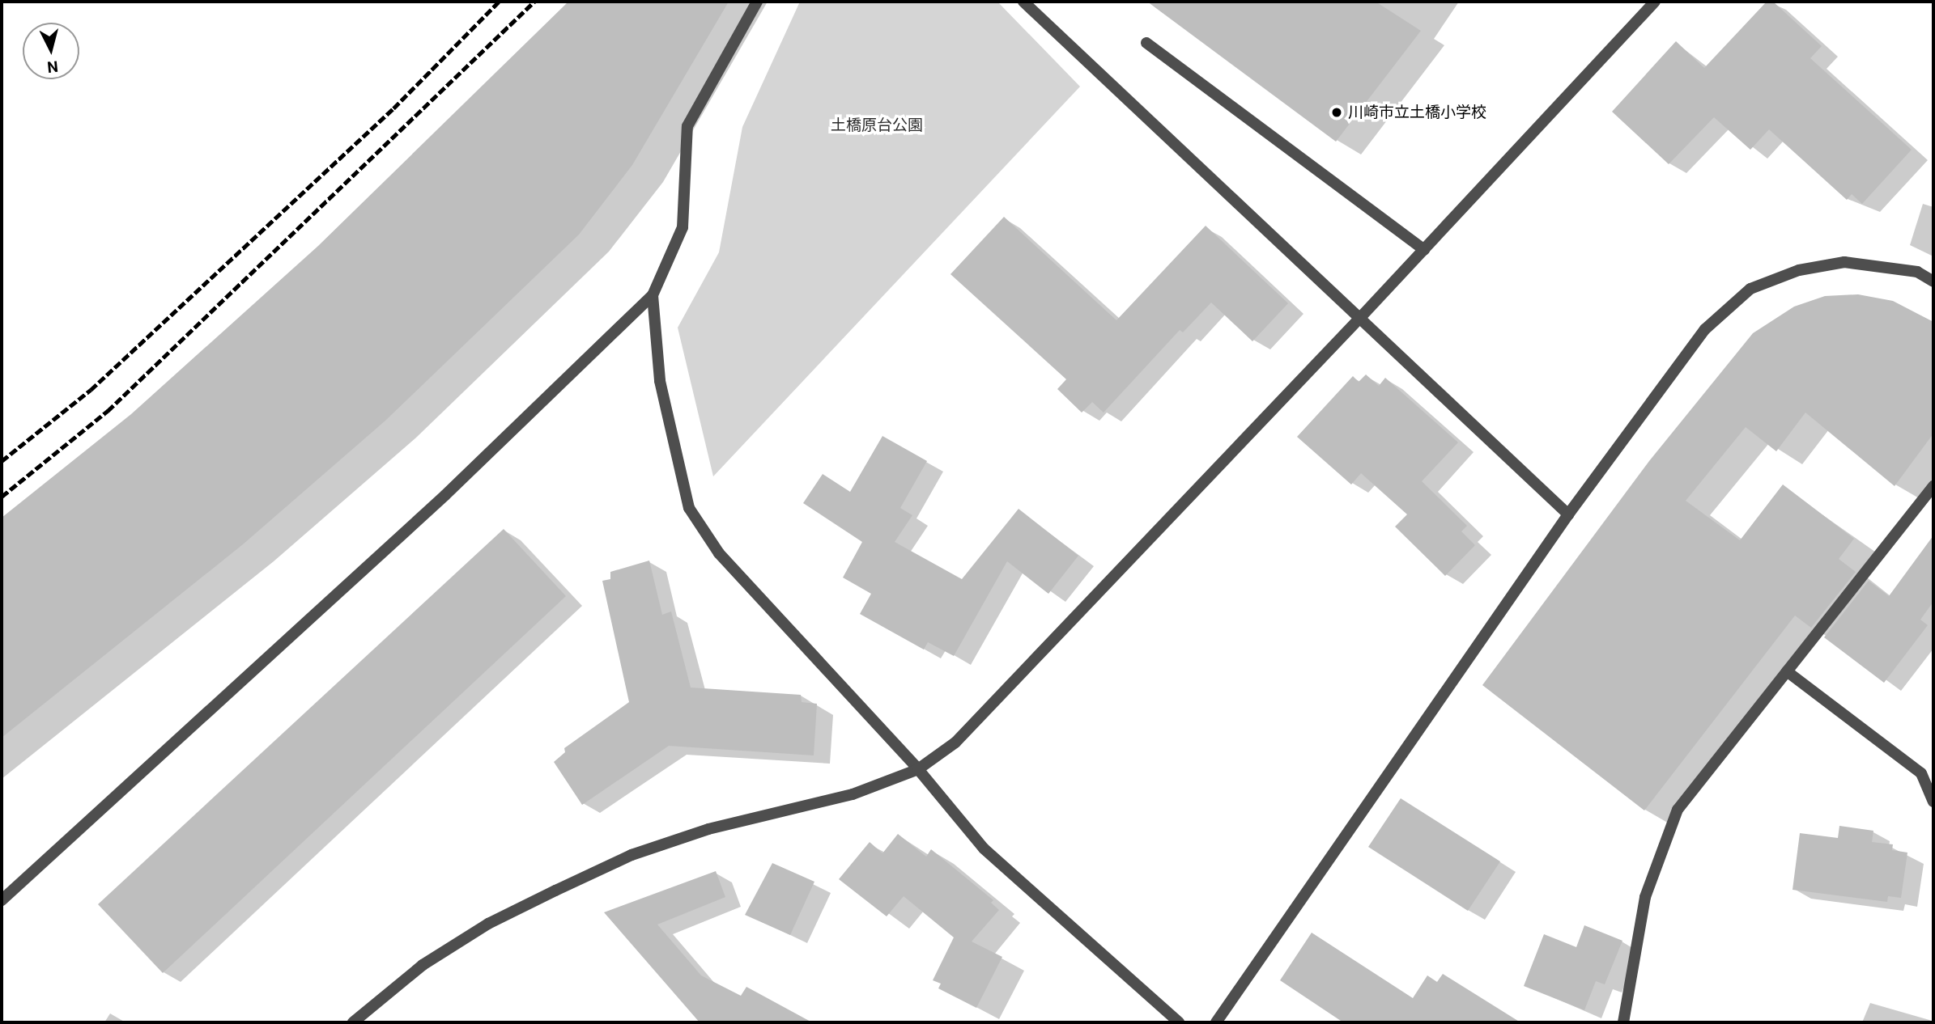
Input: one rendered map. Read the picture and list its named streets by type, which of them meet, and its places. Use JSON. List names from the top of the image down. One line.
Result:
{"parks":["土橋原台公園"],"places":["川崎市立土橋小学校"],"north":"bottom"}
